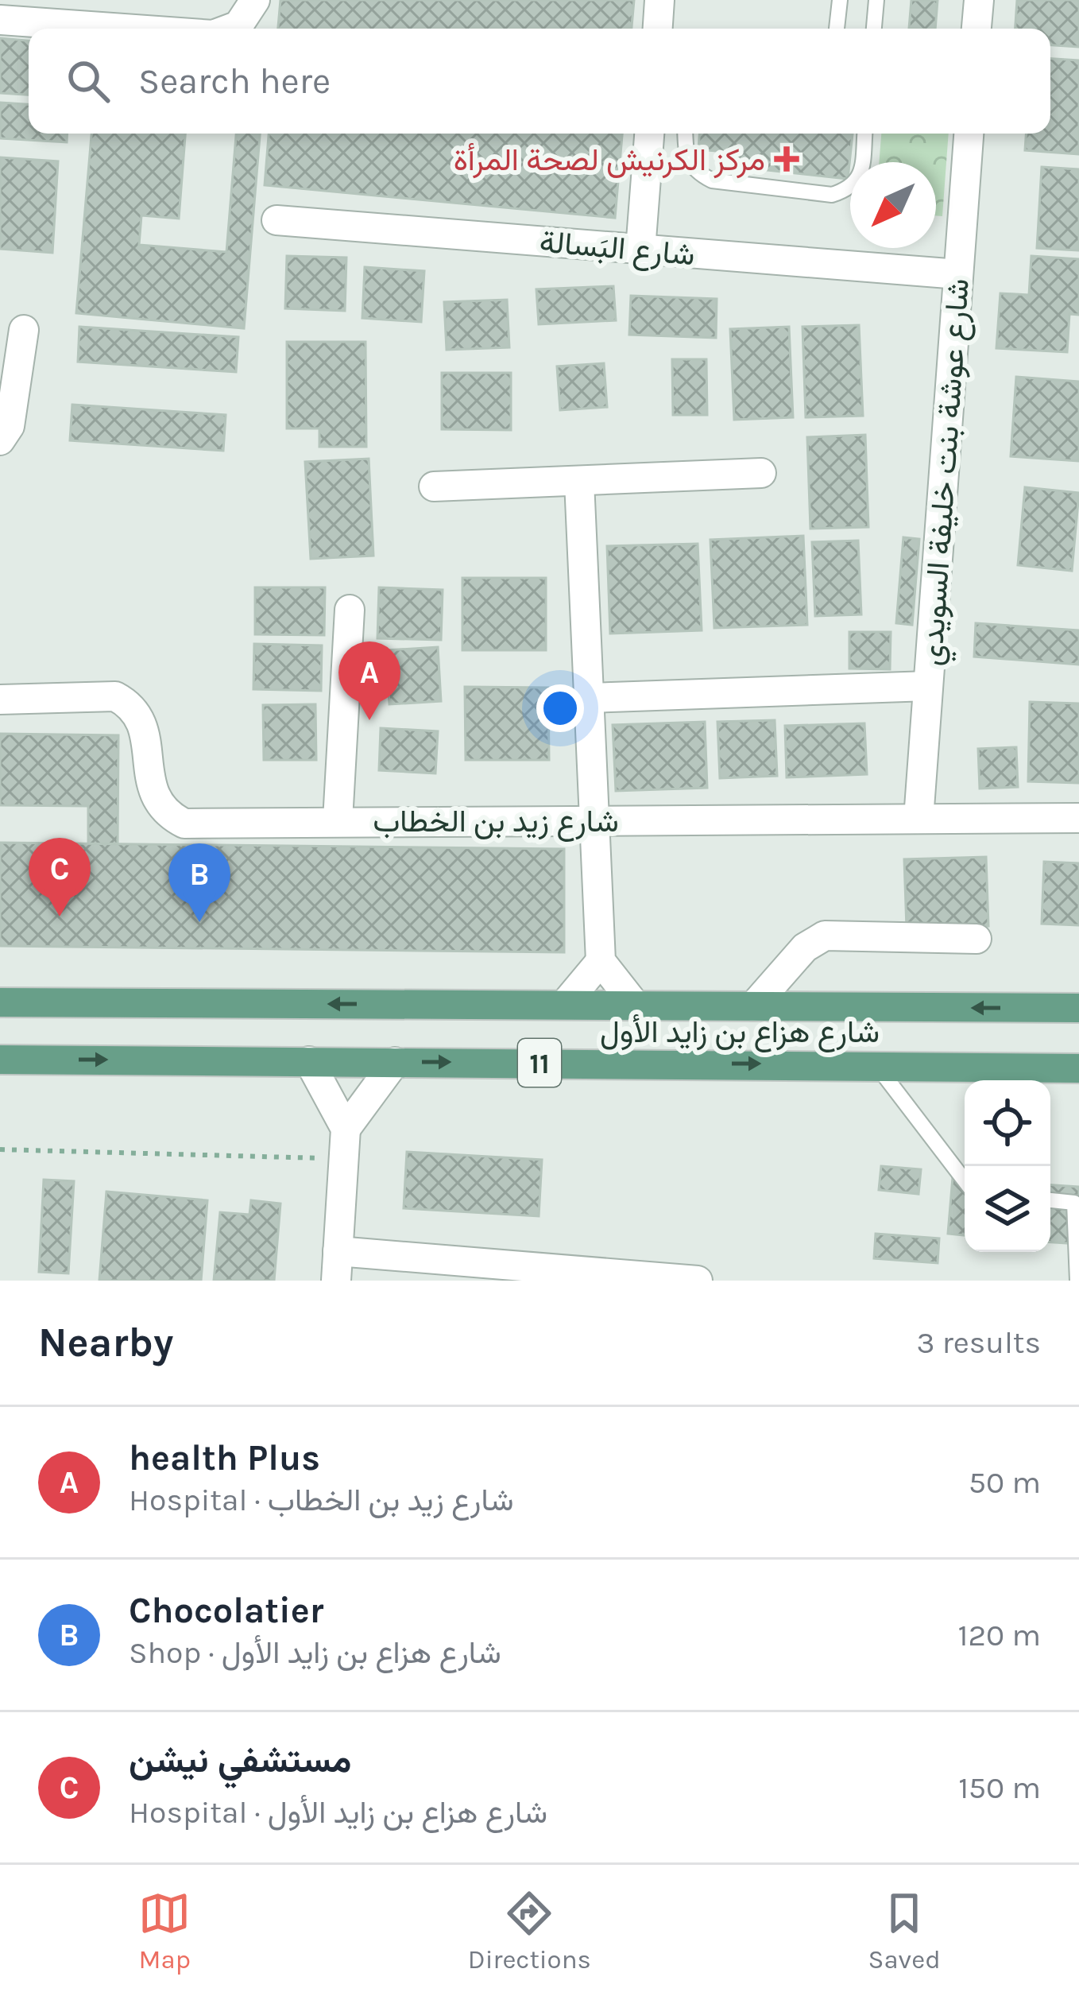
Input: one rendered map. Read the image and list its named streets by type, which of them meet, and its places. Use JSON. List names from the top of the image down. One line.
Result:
{"streets":{"main road":["شارع هزاع بن زايد الأول","11"],"street":["شارع البَسالة","شارع عوشة بنت خليفة السويدي","شارع زيد بن الخطاب"]},"crossings":[["شارع البَسالة","شارع عوشة بنت خليفة السويدي"],["شارع عوشة بنت خليفة السويدي","شارع زيد بن الخطاب"]],"places":{"health":["مركز الكرنيش لصحة المرأة"]},"north":"bottom left","page":{"search":"Search here","pins":["A","C","B"],"heading":["Nearby","3 results"],"list":[{"mark":"A","name":"health Plus","note":"Hospital · شارع زيد بن الخطاب","value":"50 m"},{"mark":"B","name":"Chocolatier","note":"Shop · شارع هزاع بن زايد الأول","value":"120 m"},{"mark":"C","name":"مستشفي نيشن","note":"Hospital · شارع هزاع بن زايد الأول","value":"150 m"}],"nav":["Map","Directions","Saved"]}}
